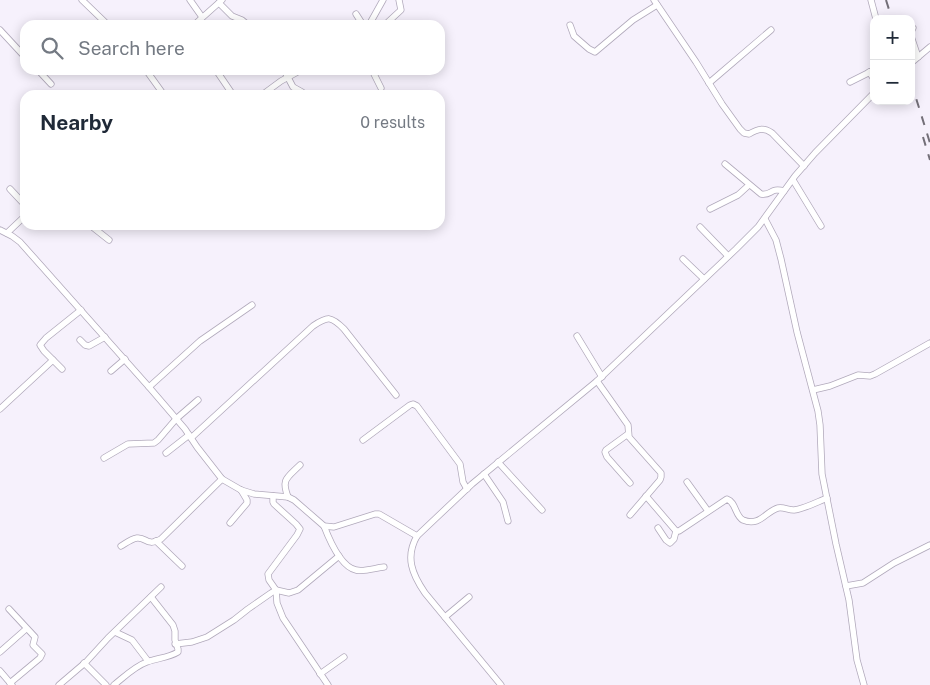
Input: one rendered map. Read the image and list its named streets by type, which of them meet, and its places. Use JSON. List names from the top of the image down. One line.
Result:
{"page":{"map_buttons":["+","−"],"search":"Search here","heading":["Nearby","0 results"]}}
